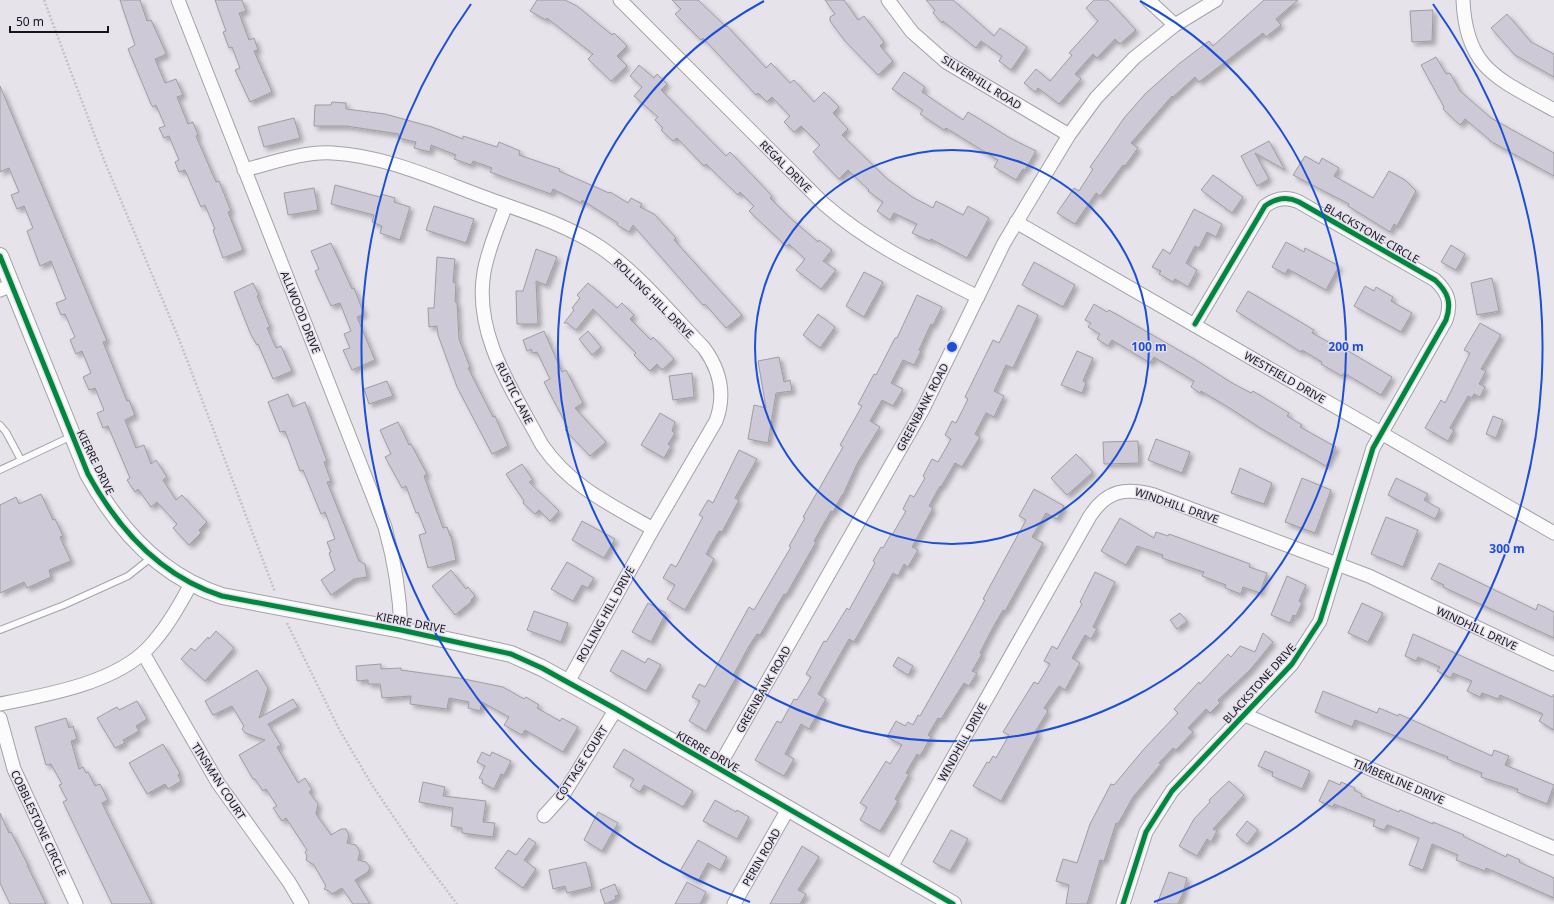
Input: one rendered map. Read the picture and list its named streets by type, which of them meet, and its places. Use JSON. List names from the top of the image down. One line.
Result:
{"streets":{"street":["SILVERHILL ROAD","REGAL DRIVE","BLACKSTONE CIRCLE","ROLLING HILL DRIVE","ALLWOOD DRIVE","WESTFIELD DRIVE","RUSTIC LANE","GREENBANK ROAD","KIERRE DRIVE","WINDHILL DRIVE","BLACKSTONE DRIVE","COTTAGE COURT","TINSMAN COURT","TIMBERLINE DRIVE","COBBLESTONE CIRCLE","PERIN ROAD"]},"crossings":[["SILVERHILL ROAD","GREENBANK ROAD"],["REGAL DRIVE","GREENBANK ROAD"],["BLACKSTONE CIRCLE","WESTFIELD DRIVE"],["BLACKSTONE CIRCLE","BLACKSTONE DRIVE"],["ROLLING HILL DRIVE","ALLWOOD DRIVE"],["ROLLING HILL DRIVE","RUSTIC LANE"],["ROLLING HILL DRIVE","KIERRE DRIVE"],["ALLWOOD DRIVE","KIERRE DRIVE"],["WESTFIELD DRIVE","GREENBANK ROAD"],["WESTFIELD DRIVE","BLACKSTONE DRIVE"],["GREENBANK ROAD","KIERRE DRIVE"],["KIERRE DRIVE","WINDHILL DRIVE"],["KIERRE DRIVE","COTTAGE COURT"],["KIERRE DRIVE","PERIN ROAD"],["WINDHILL DRIVE","BLACKSTONE DRIVE"],["BLACKSTONE DRIVE","TIMBERLINE DRIVE"]],"scale_bar":"50 m","rings":["100 m","200 m","300 m"]}
